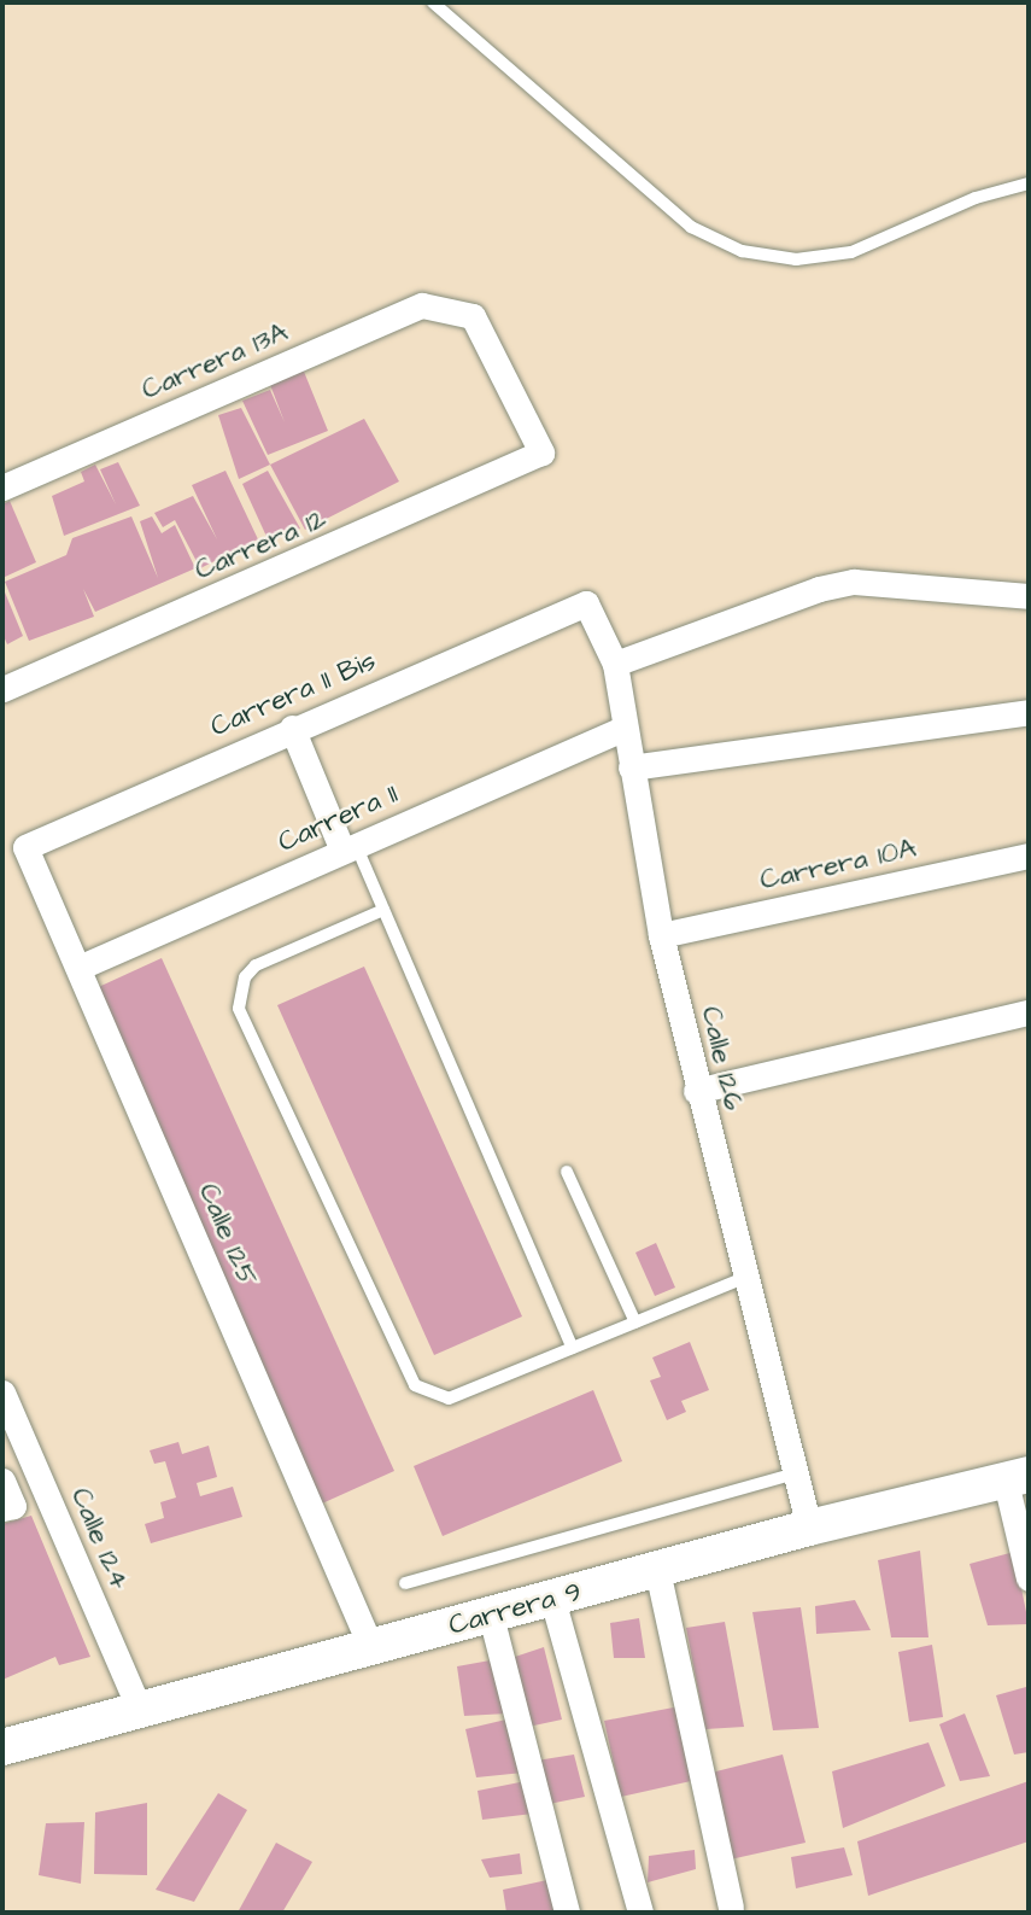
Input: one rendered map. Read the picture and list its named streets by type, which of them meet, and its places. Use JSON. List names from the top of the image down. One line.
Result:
{"streets":{"street":["Carrera 13A","Carrera 12","Carrera 11 Bis","Carrera 11","Carrera 10A","Calle 126","Calle 125","Calle 124","Carrera 9"]},"crossings":[["Carrera 13A","Carrera 12"],["Carrera 11 Bis","Calle 126"],["Carrera 11 Bis","Calle 125"],["Carrera 11","Calle 126"],["Carrera 11","Calle 125"],["Carrera 10A","Calle 126"],["Calle 126","Carrera 9"],["Calle 125","Carrera 9"],["Calle 124","Carrera 9"]]}
